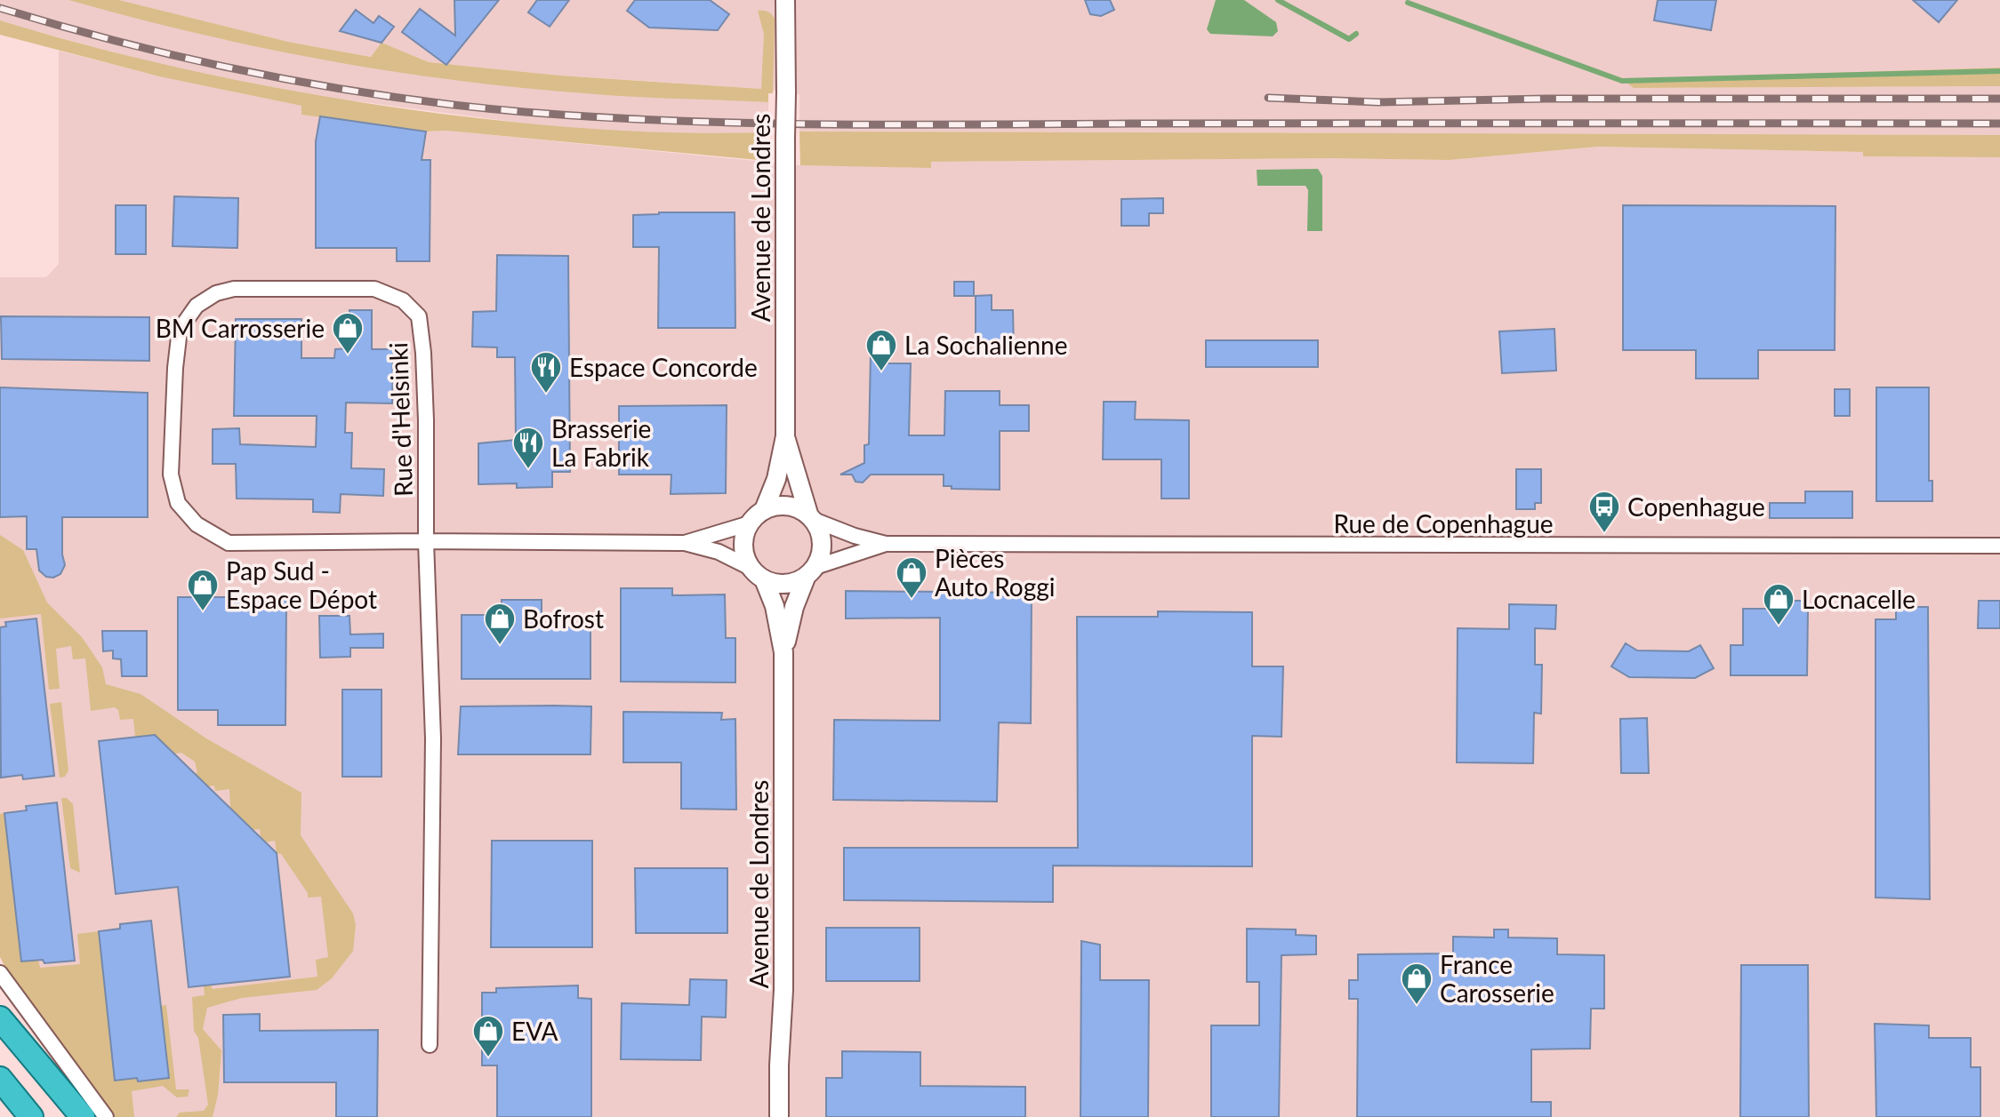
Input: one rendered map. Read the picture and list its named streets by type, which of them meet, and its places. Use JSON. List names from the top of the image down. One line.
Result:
{"streets":{"street":["Avenue de Londres","Rue d'Helsinki","Rue de Copenhague"]},"crossings":[["Avenue de Londres","Rue d'Helsinki"],["Avenue de Londres","Rue de Copenhague"],["Rue d'Helsinki","Rue de Copenhague"]],"places":{"shop":["BM Carrosserie","La Sochalienne","Pièces Auto Roggi","Pap Sud - Espace Dépot","Locnacelle","Bofrost","France Carosserie","EVA"],"restaurant":["Espace Concorde","Brasserie La Fabrik"],"bus stop":["Copenhague"]}}
